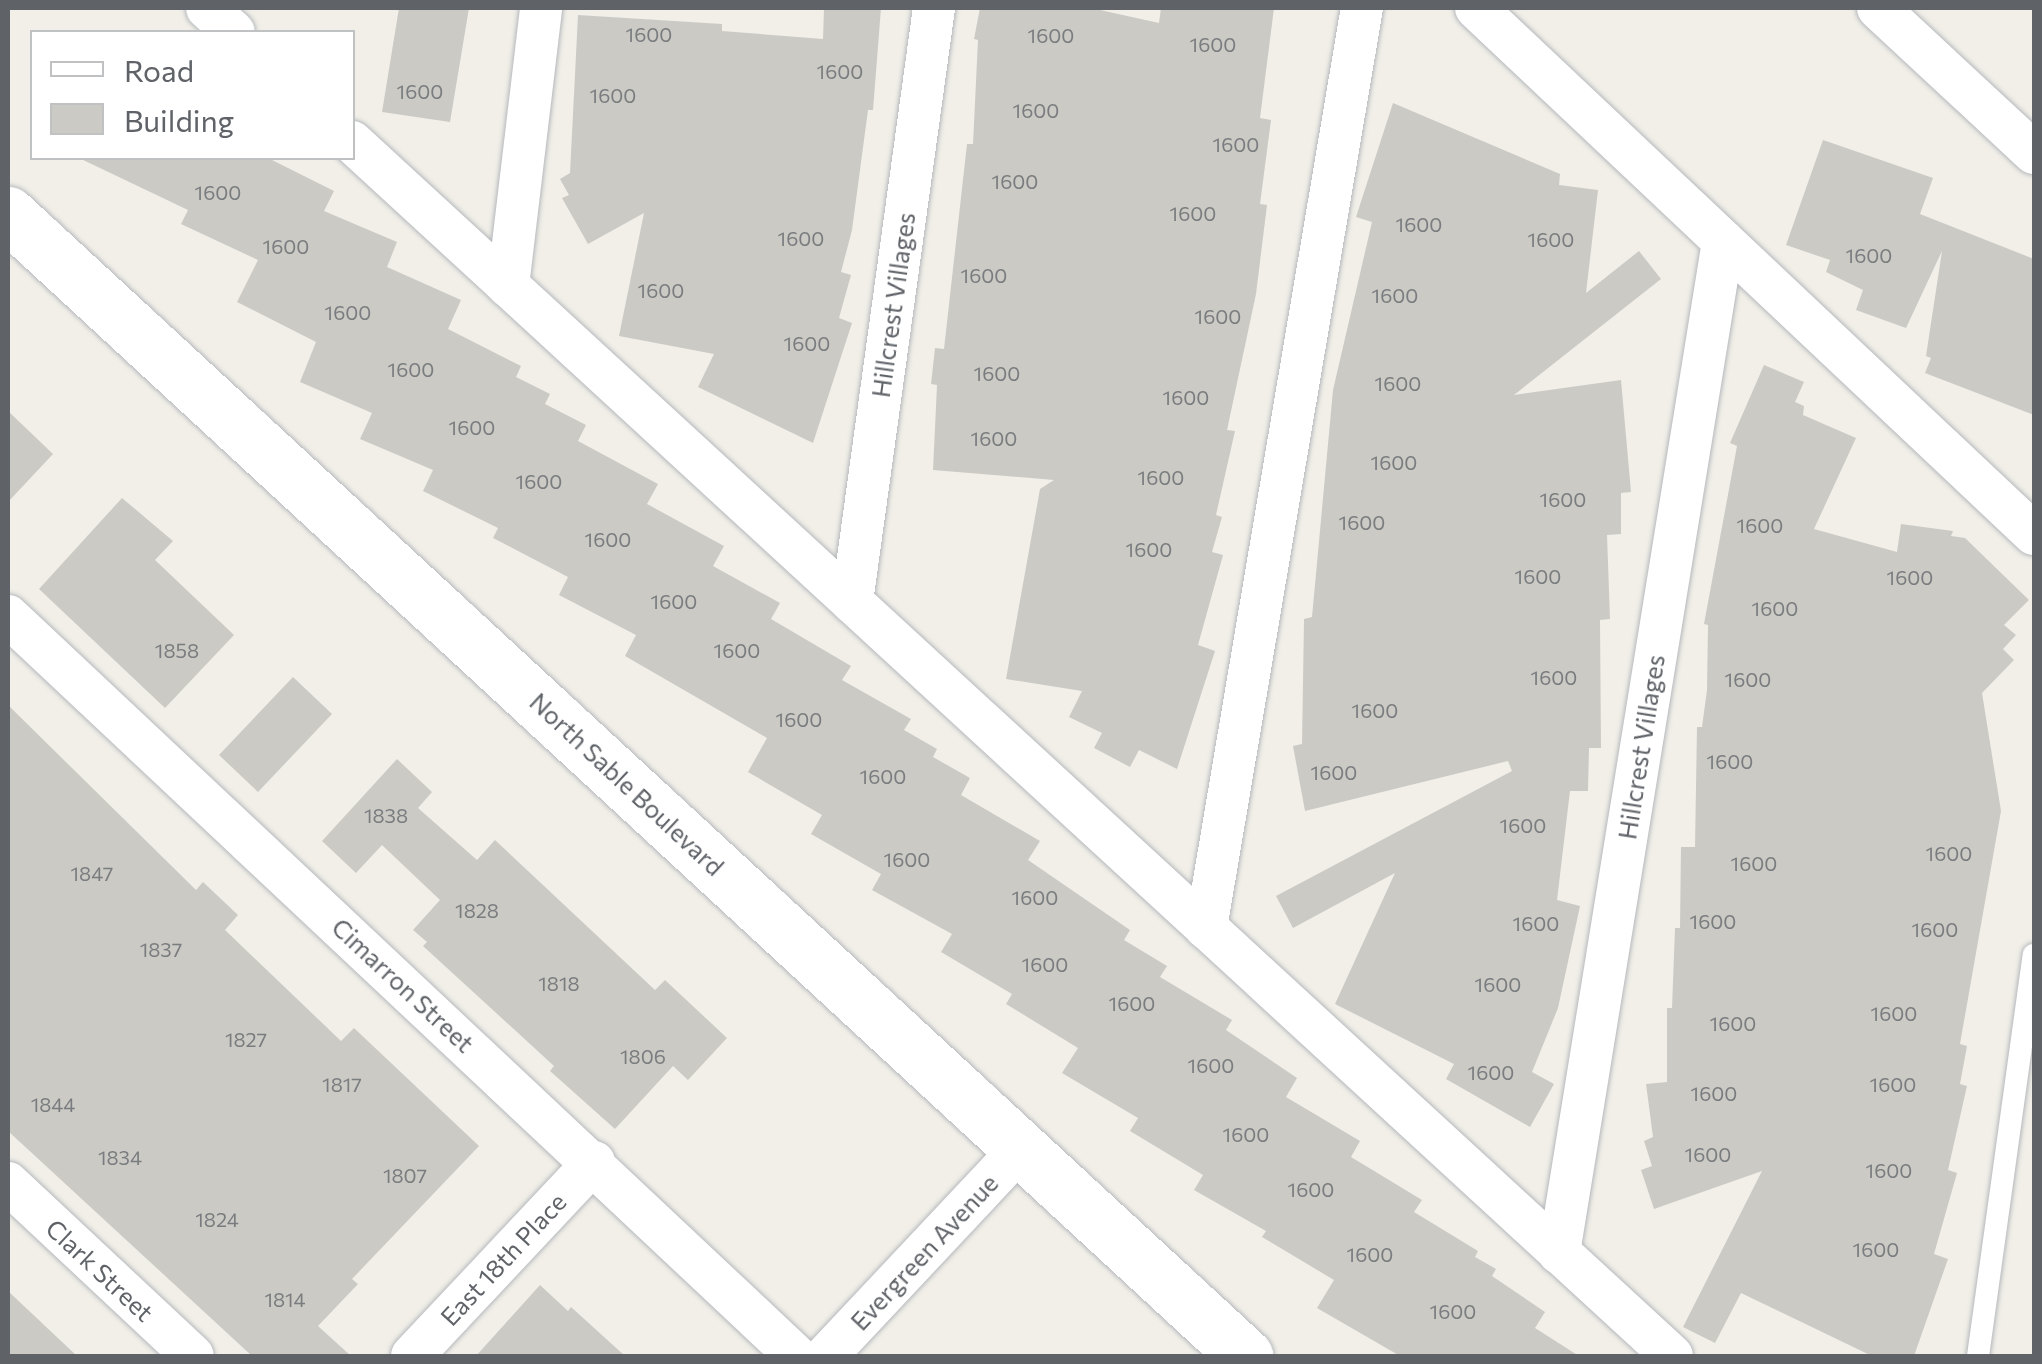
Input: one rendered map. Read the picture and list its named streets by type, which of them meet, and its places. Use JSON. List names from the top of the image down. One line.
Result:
{"streets":{"street":["Hillcrest Villages","North Sable Boulevard","Cimarron Street","Evergreen Avenue","East 18th Place","Clark Street"]},"crossings":[["North Sable Boulevard","Evergreen Avenue"],["Cimarron Street","East 18th Place"]],"house_numbers":["1600","1600","1600","1600","1600","1600","1600","1600","1600","1600","1600","1600","1600","1600","1600","1600","1600","1600","1600","1600","1600","1600","1600","1600","1600","1600","1600","1600","1600","1600","1600","1600","1600","1600","1600","1600","1600","1600","1600","1600","1858","1600","1600","1600","1600","1600","1600","1600","1600","1838","1600","1600","1600","1600","1847","1600","1828","1600","1600","1600","1837","1600","1818","1600","1600","1600","1600","1827","1806","1600","1600","1817","1600","1600","1844","1600","1600","1834","1600","1807","1600","1824","1600","1600","1814","1600"],"legend":["Road","Building"]}
